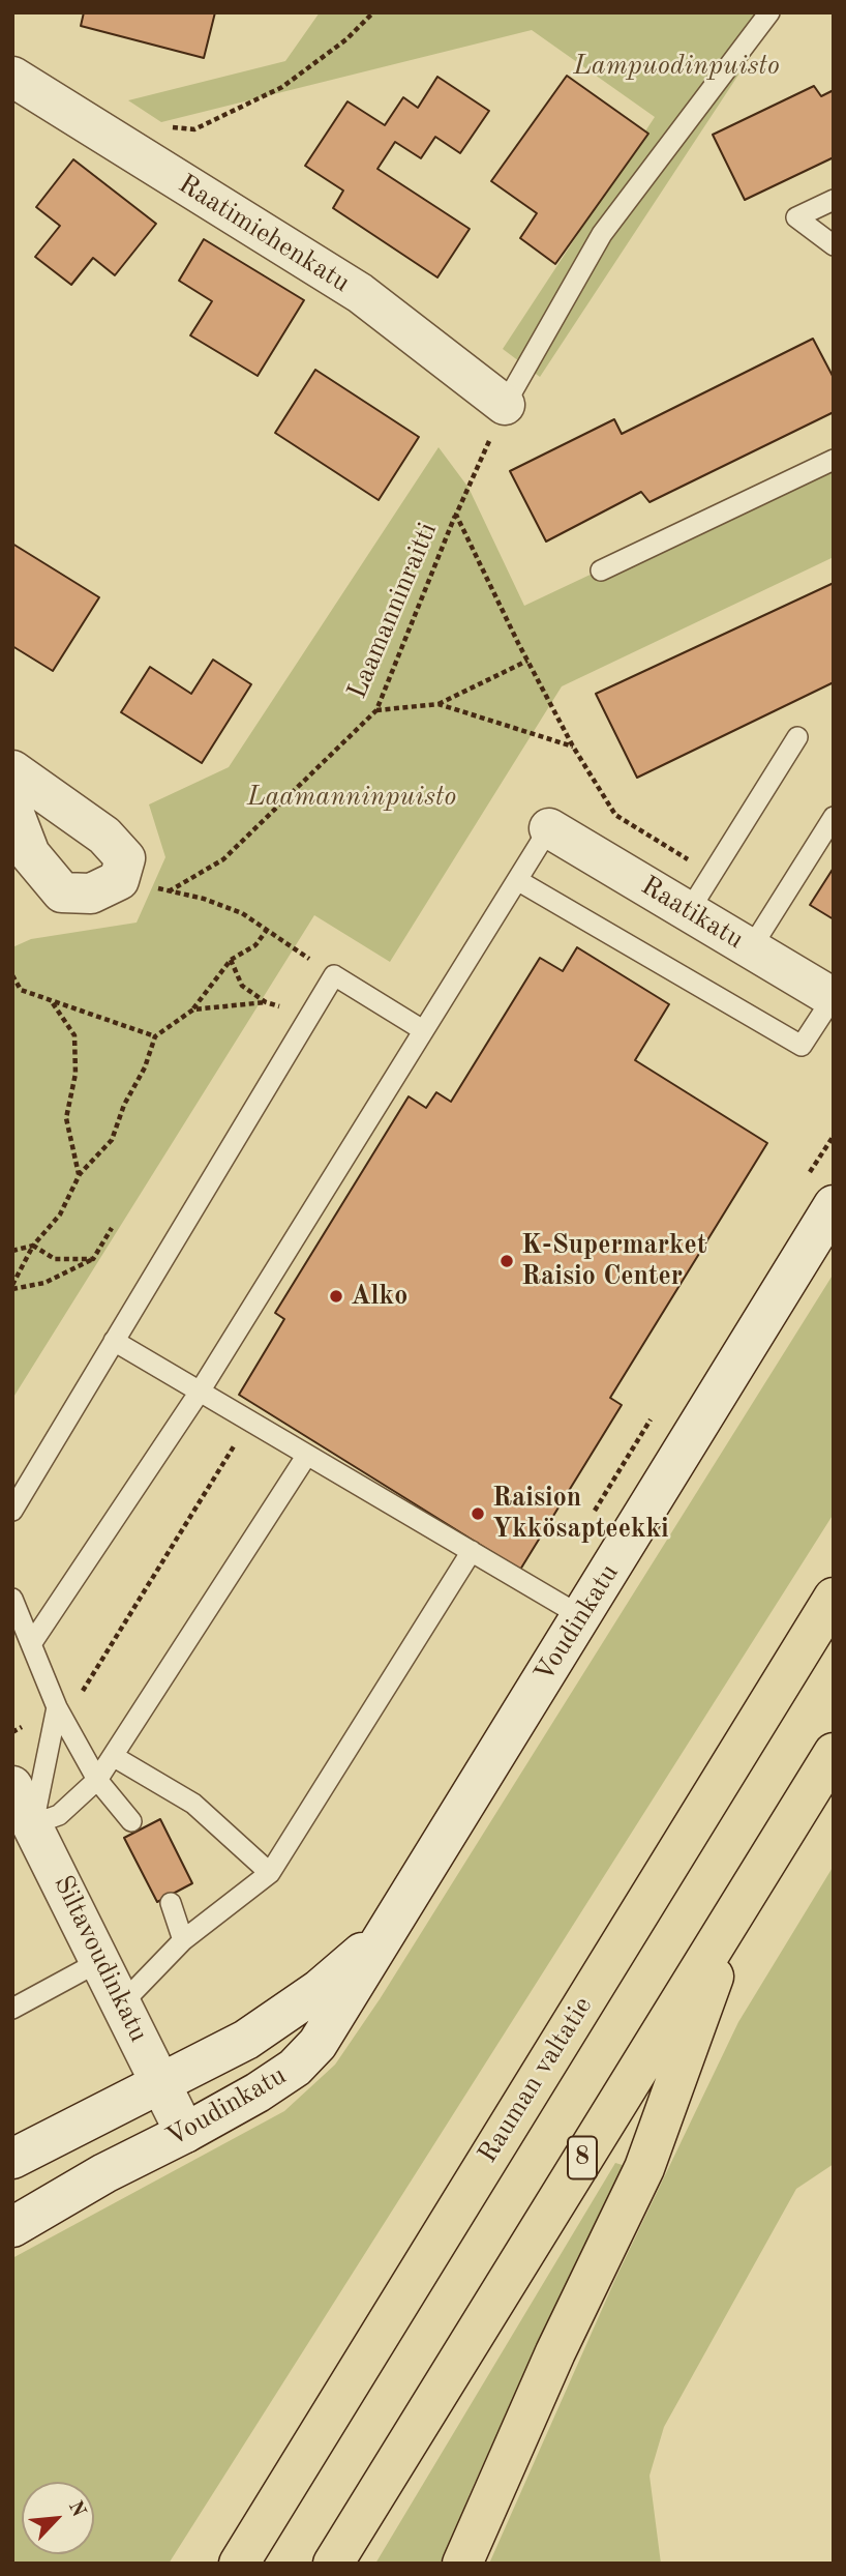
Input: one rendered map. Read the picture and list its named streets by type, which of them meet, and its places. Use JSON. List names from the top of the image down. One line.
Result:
{"streets":{"highway":["Rauman valtatie","8"],"main road":["Raatimiehenkatu","Raatikatu","Voudinkatu","Siltavoudinkatu"],"path":["Laamanninraitti"]},"crossings":[["Raatimiehenkatu","Laamanninraitti"],["Voudinkatu","Siltavoudinkatu"]],"parks":["Lampuodinpuisto","Laamanninpuisto"],"places":["K-Supermarket Raisio Center","Alko","Raision Ykkösapteekki"],"north":"top right"}
